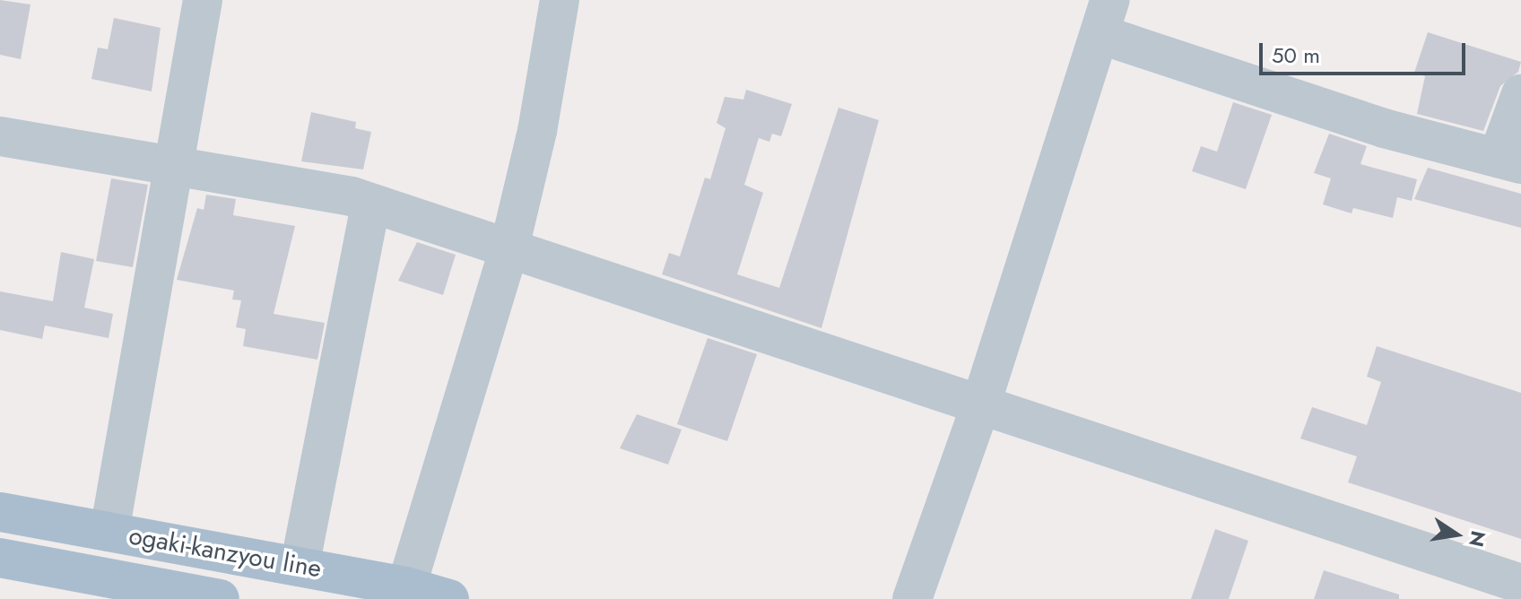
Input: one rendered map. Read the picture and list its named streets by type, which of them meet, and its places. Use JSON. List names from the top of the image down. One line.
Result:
{"streets":{"main road":["ogaki-kanzyou line"]},"scale_bar":"50 m","north":"right"}
